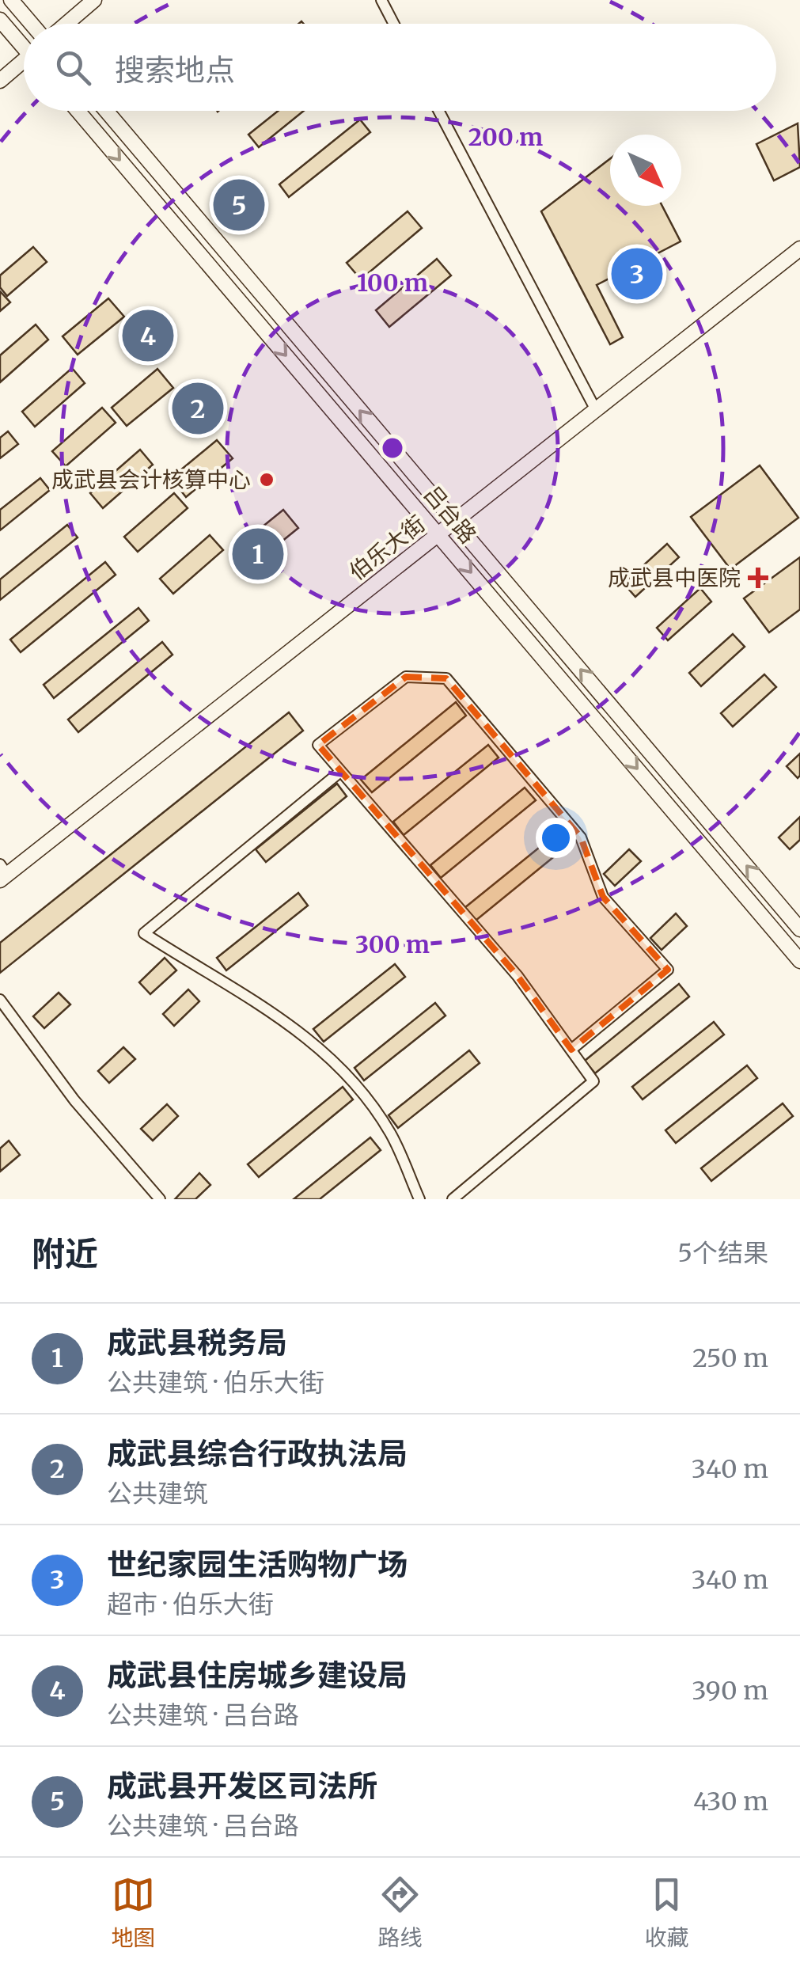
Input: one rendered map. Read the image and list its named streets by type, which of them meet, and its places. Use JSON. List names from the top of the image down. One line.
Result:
{"streets":{"main road":["吕台路","伯乐大街"]},"crossings":[["吕台路","伯乐大街"]],"places":{"other":["成武县会计核算中心"],"health":["成武县中医院"]},"north":"bottom right","page":{"search":"搜索地点","pins":["5","3","4","2","1"],"heading":["附近","5个结果"],"list":[{"mark":"1","name":"成武县税务局","note":"公共建筑 · 伯乐大街","value":"250 m"},{"mark":"2","name":"成武县综合行政执法局","note":"公共建筑","value":"340 m"},{"mark":"3","name":"世纪家园生活购物广场","note":"超市 · 伯乐大街","value":"340 m"},{"mark":"4","name":"成武县住房城乡建设局","note":"公共建筑 · 吕台路","value":"390 m"},{"mark":"5","name":"成武县开发区司法所","note":"公共建筑 · 吕台路","value":"430 m"}],"nav":["地图","路线","收藏"]},"rings":["200 m","100 m","300 m"]}
